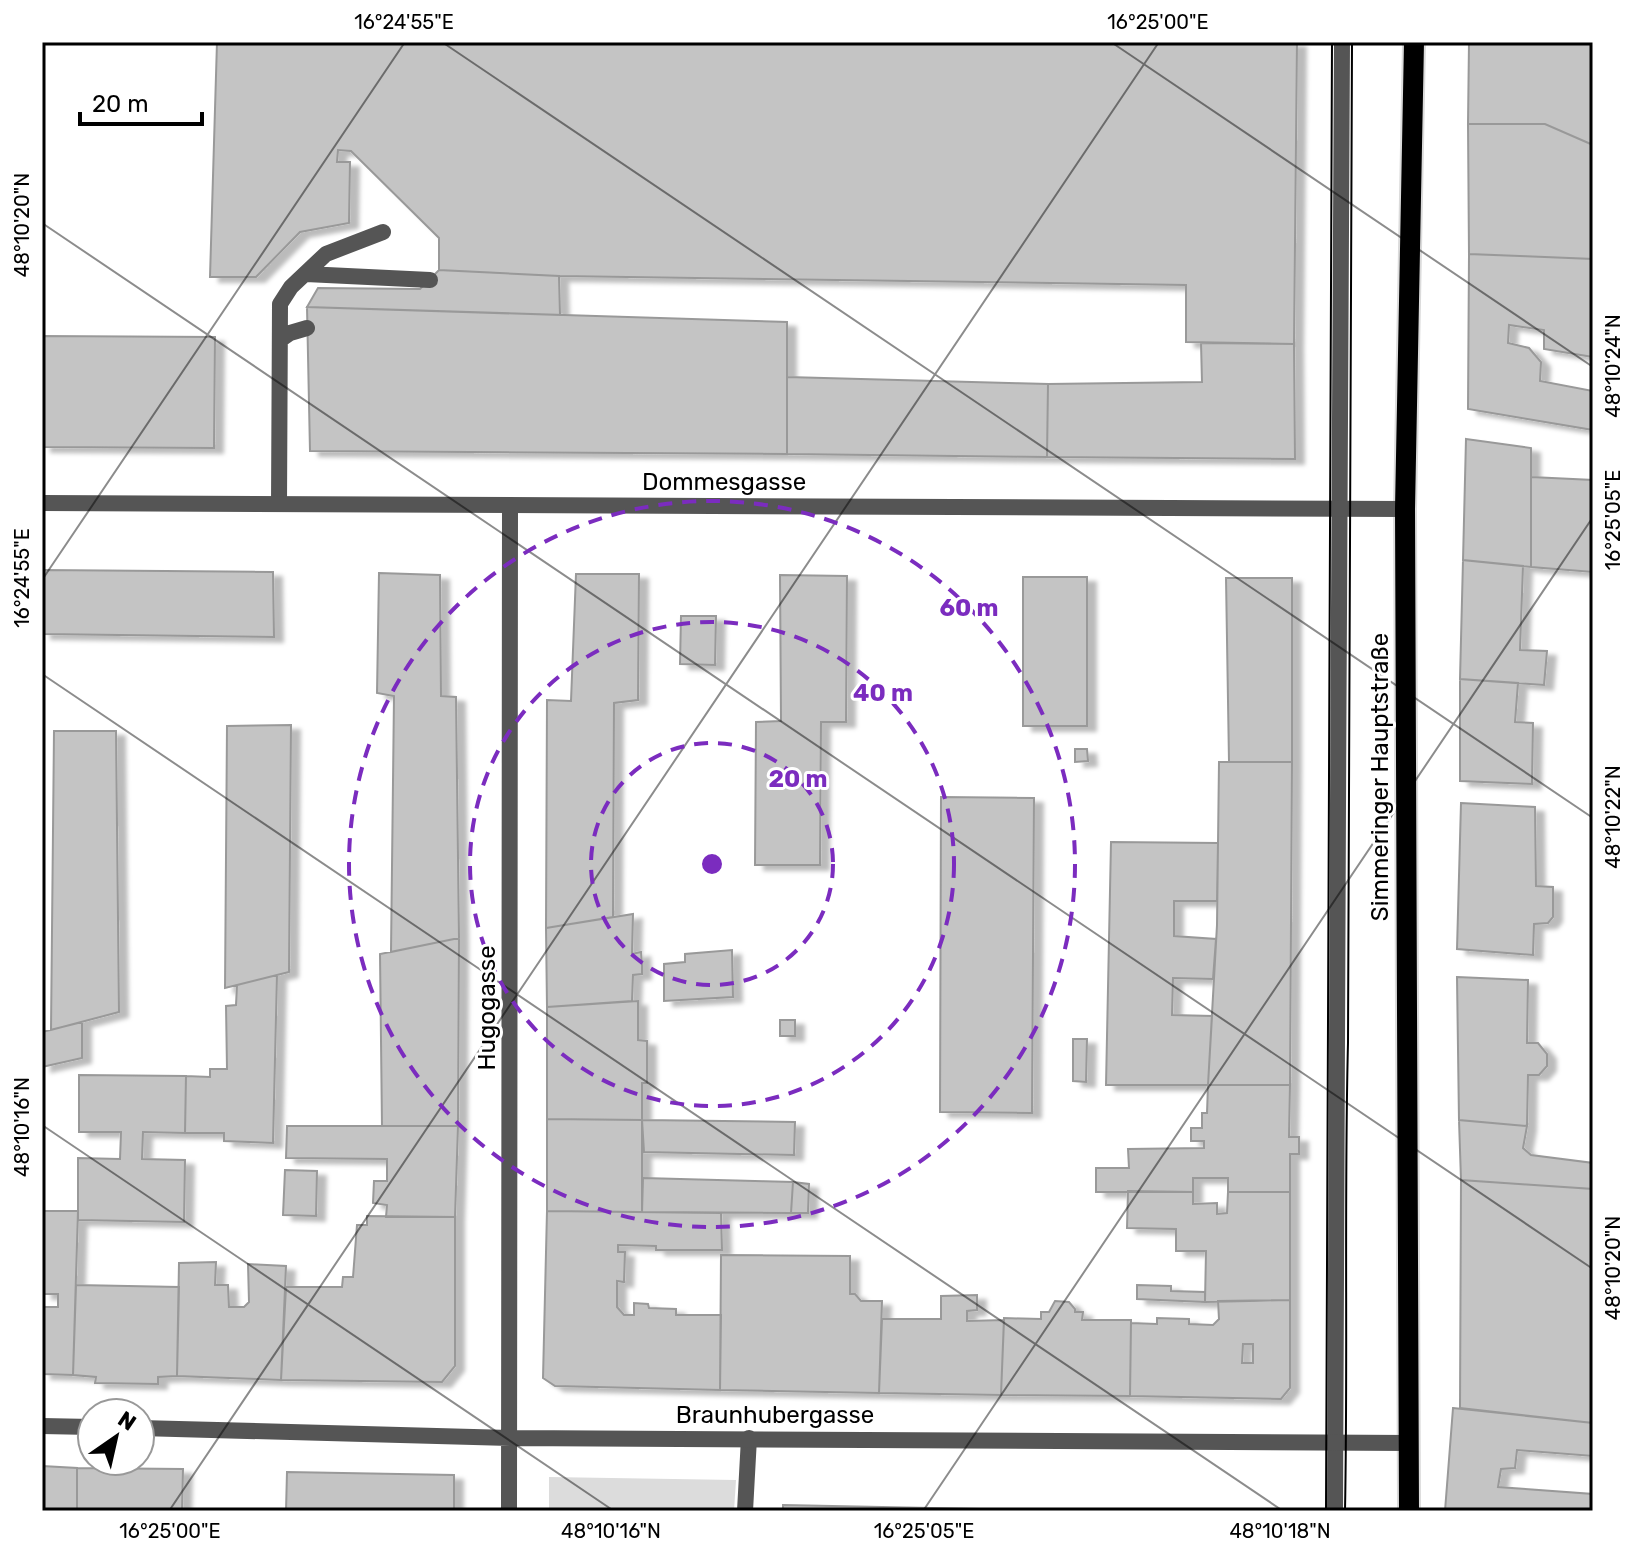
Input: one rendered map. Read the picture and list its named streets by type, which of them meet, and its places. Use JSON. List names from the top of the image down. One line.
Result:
{"streets":{"main road":["Simmeringer Hauptstraße"],"street":["Dommesgasse","Hugogasse","Braunhubergasse"]},"crossings":[["Dommesgasse","Simmeringer Hauptstraße"],["Dommesgasse","Hugogasse"],["Simmeringer Hauptstraße","Braunhubergasse"],["Hugogasse","Braunhubergasse"]],"scale_bar":"20 m","north":"top right","coordinates":["16°24'55\"E","16°25'00\"E","48°10'20\"N","48°10'24\"N","16°25'05\"E","48°10'22\"N","48°10'16\"N","48°10'18\"N"],"rings":["60 m","40 m","20 m"]}
